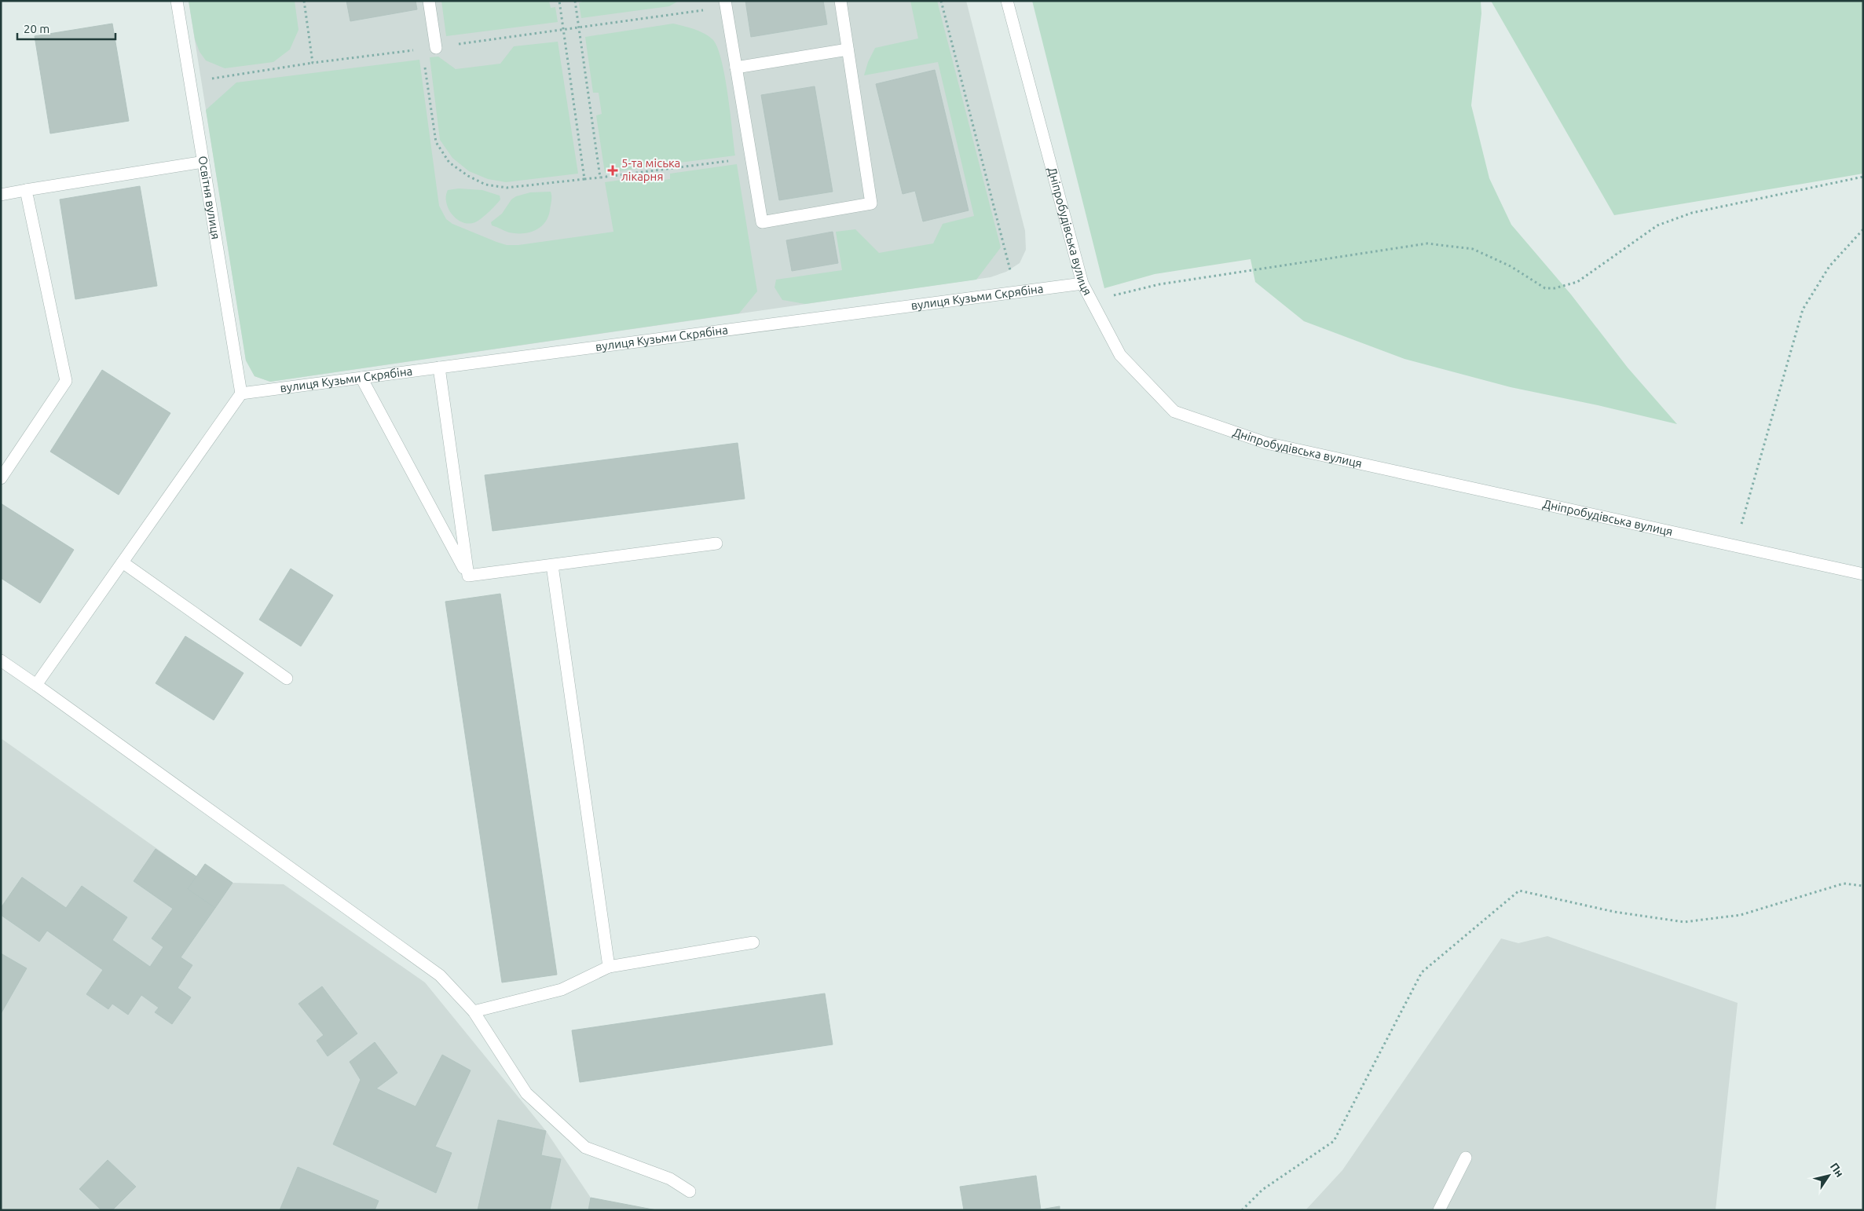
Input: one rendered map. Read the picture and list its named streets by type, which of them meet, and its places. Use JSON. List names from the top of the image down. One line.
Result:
{"streets":{"street":["Освітня вулиця","Дніпробудівська вулиця","вулиця Кузьми Скрябіна"]},"crossings":[["Освітня вулиця","вулиця Кузьми Скрябіна"],["Дніпробудівська вулиця","вулиця Кузьми Скрябіна"]],"places":{"health":["5-та міська лікарня"]},"scale_bar":"20 m","north":"top right"}
